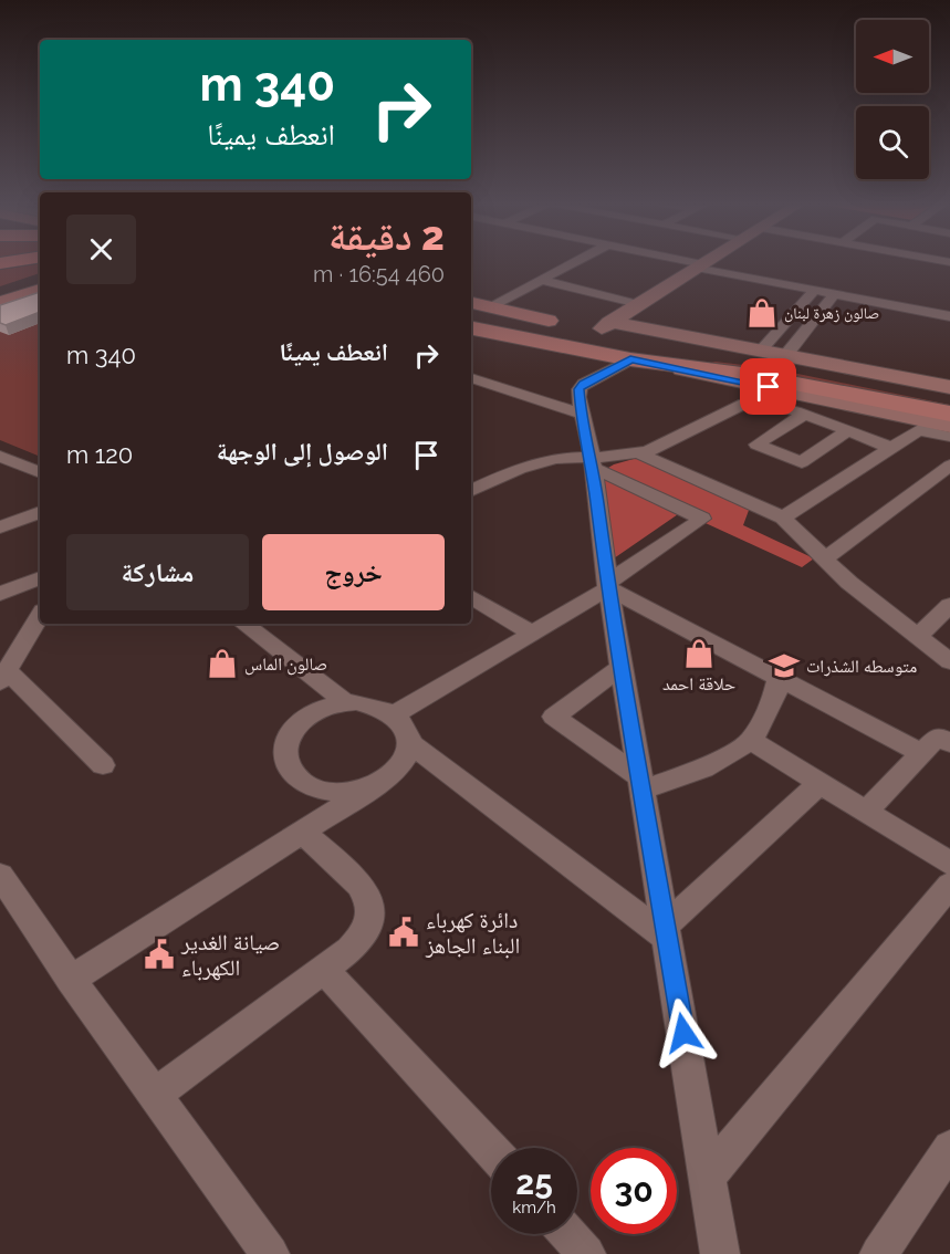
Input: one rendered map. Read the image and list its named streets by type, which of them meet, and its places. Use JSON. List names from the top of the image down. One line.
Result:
{"places":{"shop":["صالون زهرة لبنان","حلاقة احمد","صالون الماس"],"school or university":["متوسطه الشذرات"],"public building":["دائرة كهرباء البناء الجاهز","صيانة الغدير الكهرباء"]},"north":"left","page":{"turn":["340 m","انعطف يمينًا"],"heading":["2 دقيقة","460 m · 16:54"],"list":[{"name":"انعطف يمينًا","value":"340 m"},{"name":"الوصول إلى الوجهة","value":"120 m"}],"buttons":["خروج","مشاركة"],"speed":"25 km/h","limit":"30"}}
